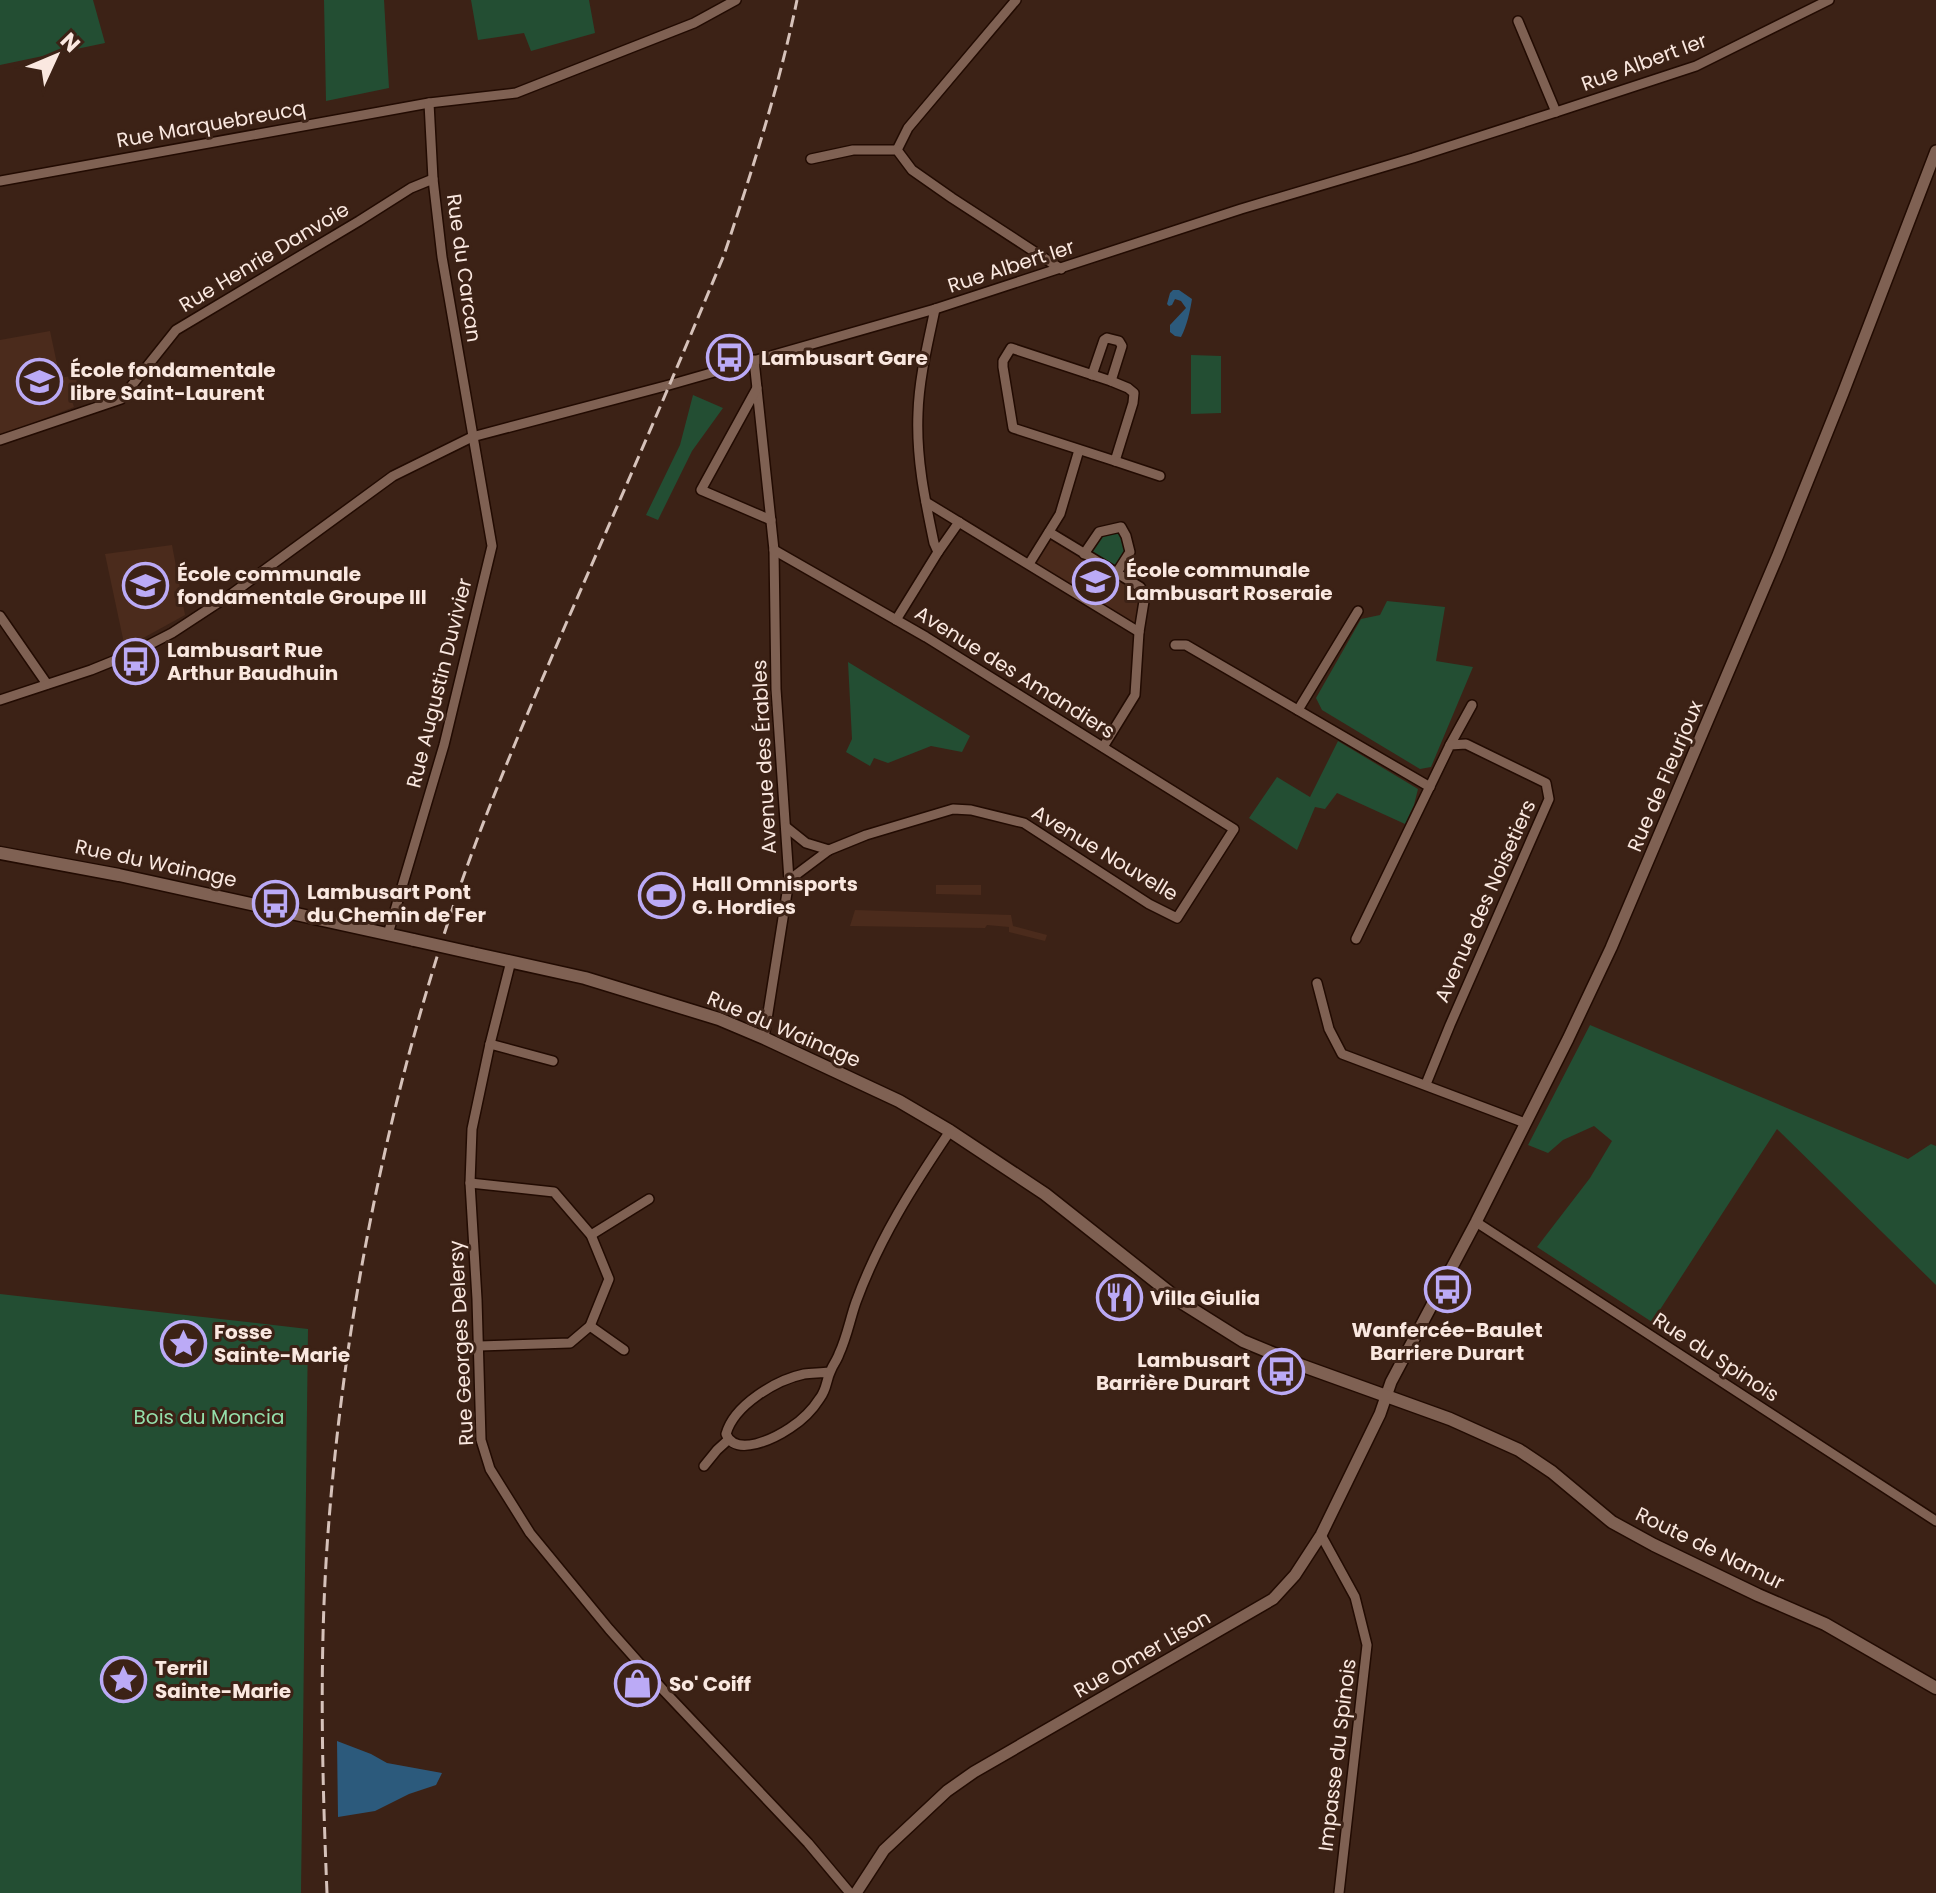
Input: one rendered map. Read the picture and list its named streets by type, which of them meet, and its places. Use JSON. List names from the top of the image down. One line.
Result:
{"streets":{"main road":["Rue du Wainage","Route de Namur"],"street":["Rue Albert Ier","Rue Marquebreucq","Rue Henrie Danvoie","Rue du Carcan","Avenue des Amandiers","Rue Augustin Duvivier","Avenue des Érables","Rue de Fleurjoux","Avenue Nouvelle","Avenue des Noisetiers","Rue Georges Delersy","Rue du Spinois","Rue Omer Lison","Impasse du Spinois"]},"crossings":[["Rue Albert Ier","Rue du Carcan"],["Rue Albert Ier","Rue Augustin Duvivier"],["Rue Albert Ier","Avenue des Érables"],["Rue Marquebreucq","Rue du Carcan"],["Rue Henrie Danvoie","Rue du Carcan"],["Rue du Carcan","Rue Augustin Duvivier"],["Avenue des Amandiers","Avenue des Érables"],["Avenue des Amandiers","Avenue Nouvelle"],["Rue Augustin Duvivier","Rue du Wainage"],["Avenue des Érables","Avenue Nouvelle"],["Avenue des Érables","Rue du Wainage"],["Rue de Fleurjoux","Rue du Wainage"],["Rue de Fleurjoux","Rue du Spinois"],["Rue de Fleurjoux","Route de Namur"],["Rue de Fleurjoux","Rue Omer Lison"],["Rue du Wainage","Rue Georges Delersy"],["Rue du Wainage","Route de Namur"],["Rue du Wainage","Rue Omer Lison"],["Rue Georges Delersy","Rue Omer Lison"],["Route de Namur","Rue Omer Lison"],["Rue Omer Lison","Impasse du Spinois"]],"parks":["Bois du Moncia"],"places":{"bus stop":["Lambusart Gare","Lambusart Rue Arthur Baudhuin","Lambusart Pont du Chemin de Fer","Wanfercée-Baulet Barriere Durart","Lambusart Barrière Durart"],"school or university":["École fondamentale libre Saint-Laurent","École communale Lambusart Roseraie","École communale fondamentale Groupe III"],"sports":["Hall Omnisports G. Hordies"],"restaurant":["Villa Giulia"],"place":["Fosse Sainte-Marie","Terril Sainte-Marie"],"shop":["So' Coiff"]},"north":"top right"}
